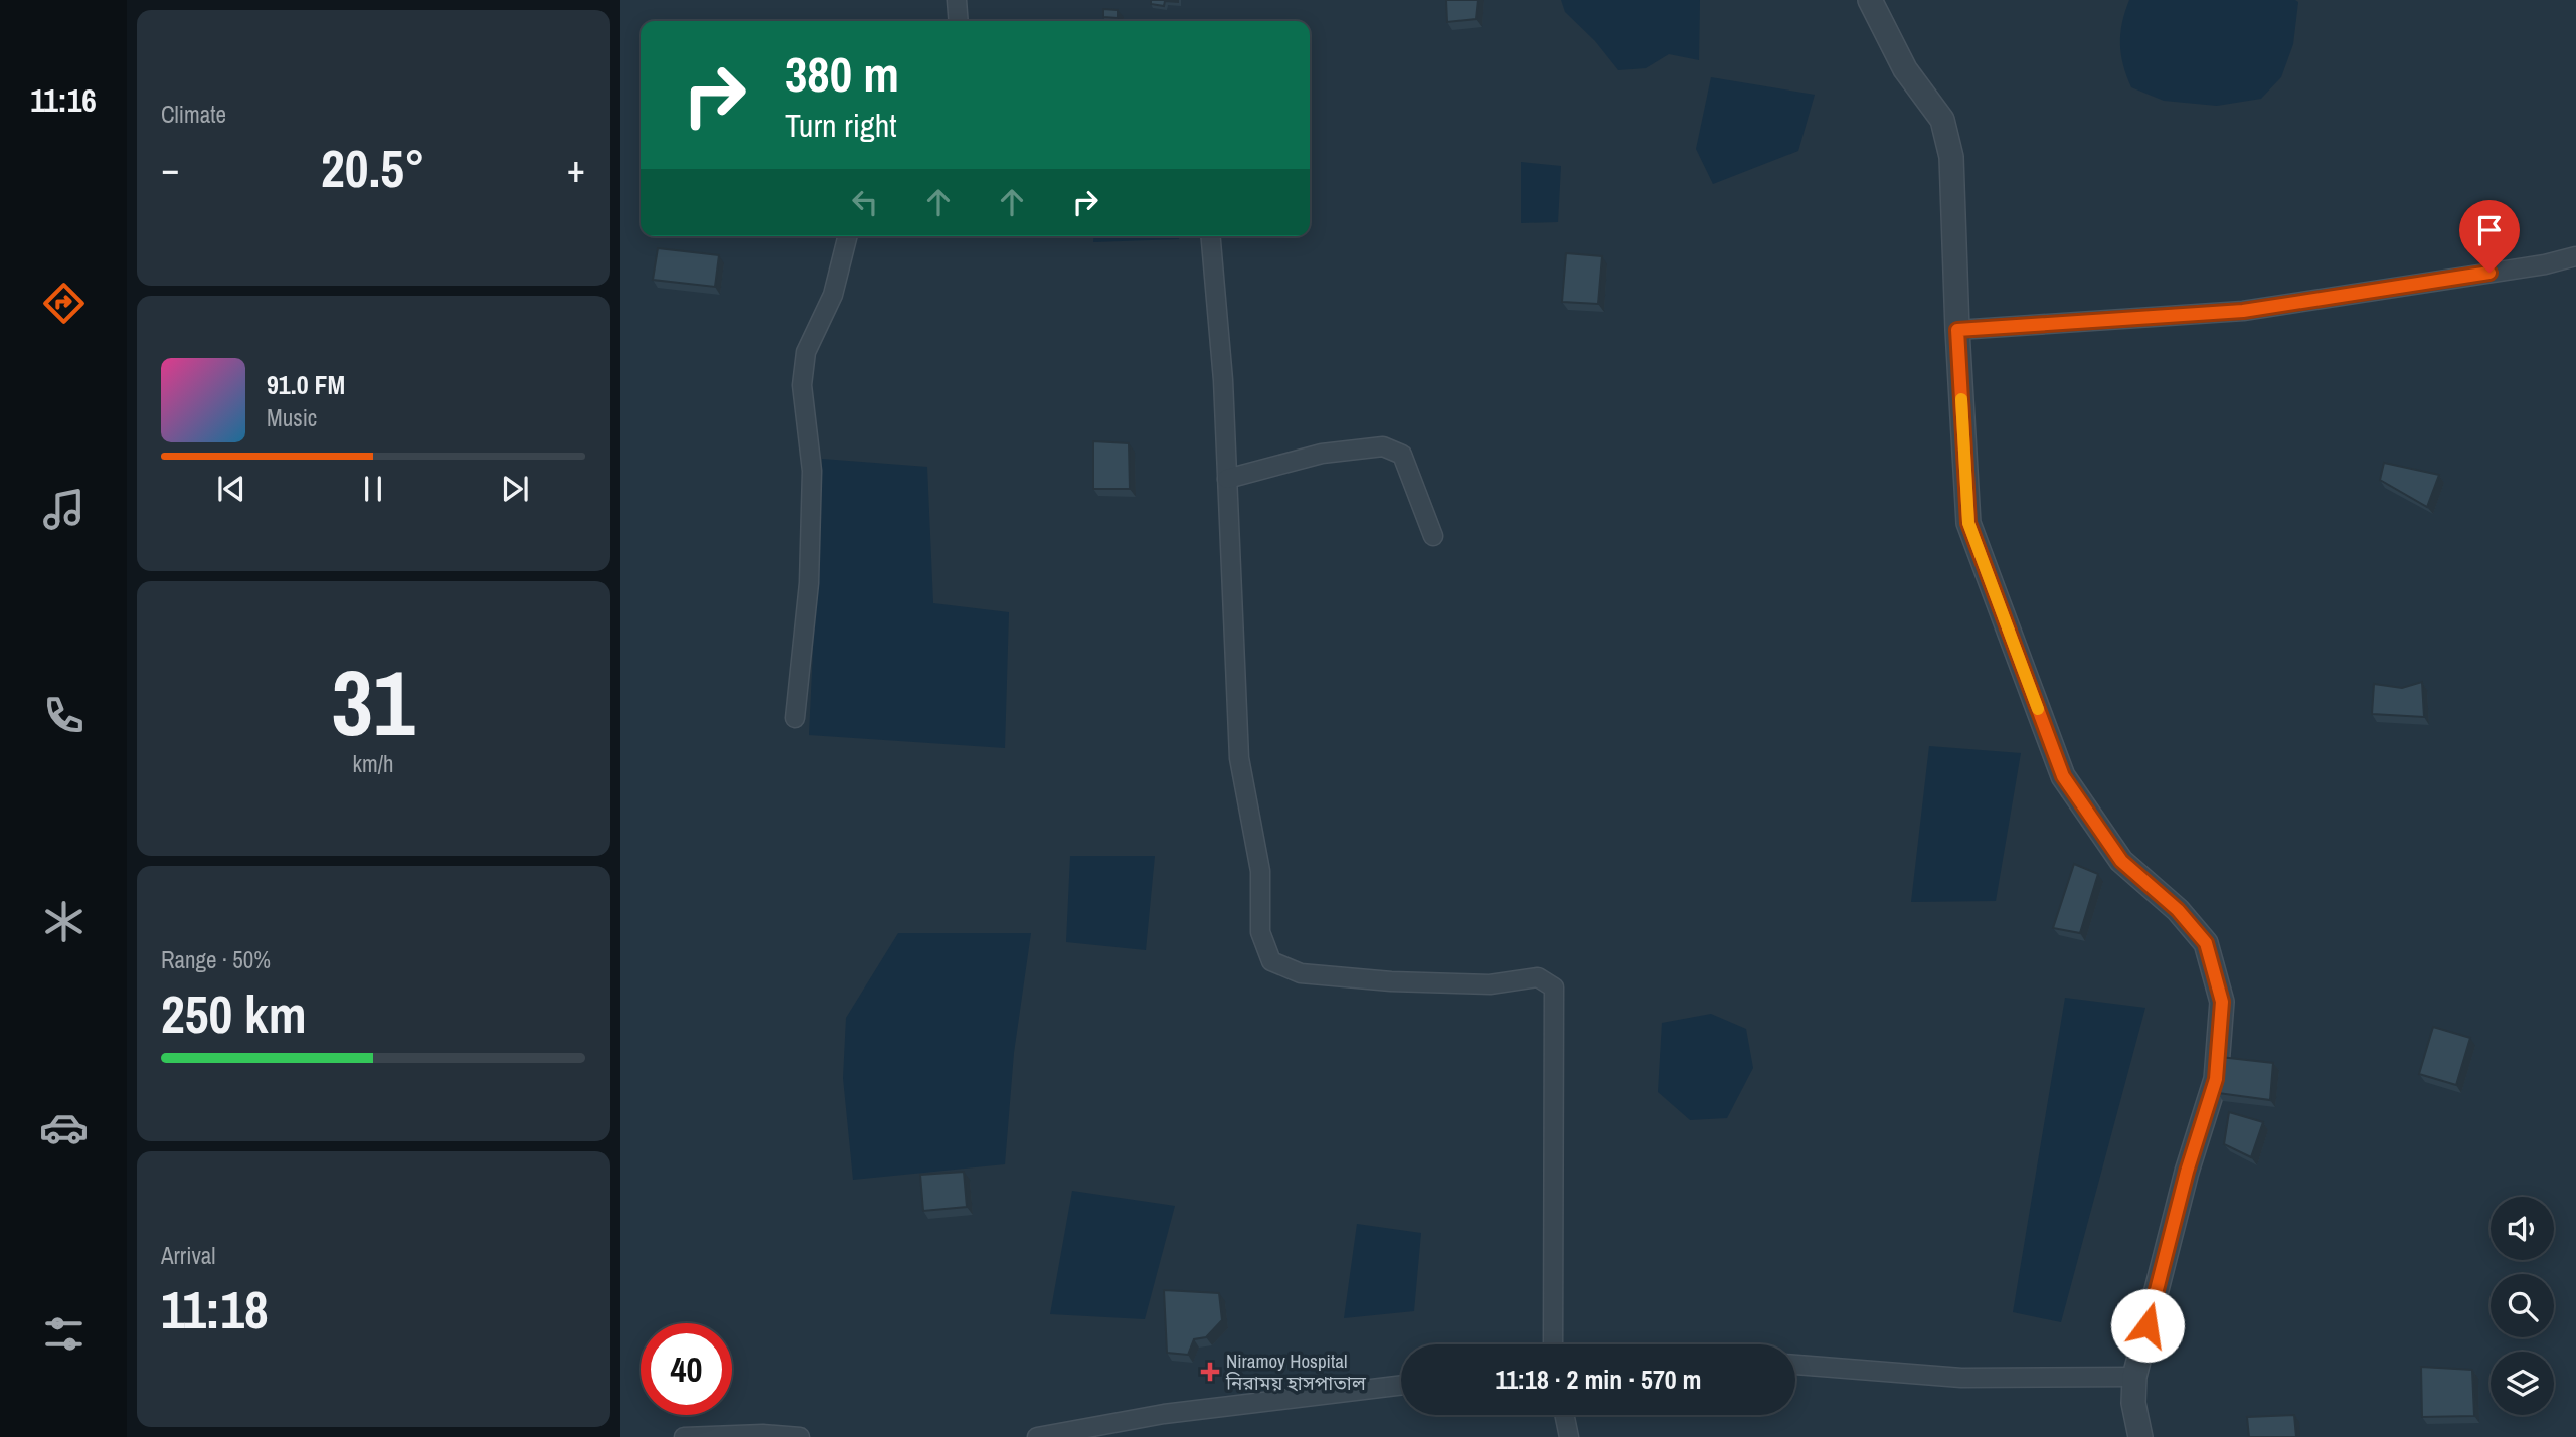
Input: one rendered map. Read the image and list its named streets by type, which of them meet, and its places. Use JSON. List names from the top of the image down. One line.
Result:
{"places":{"health":["Niramoy Hospital নিরাময় হাসপাতাল"]},"page":{"tabs":"11:16","tile":["Climate",["31","km/h"],["Range · 50%","250 km"],["Arrival","11:18"]],"turn":["380 m","Turn right"],"heat":["−","20.5°","+"],"song":["91.0 FM","Music"],"limit":"40","trip":"11:18 · 2 min · 570 m"}}
